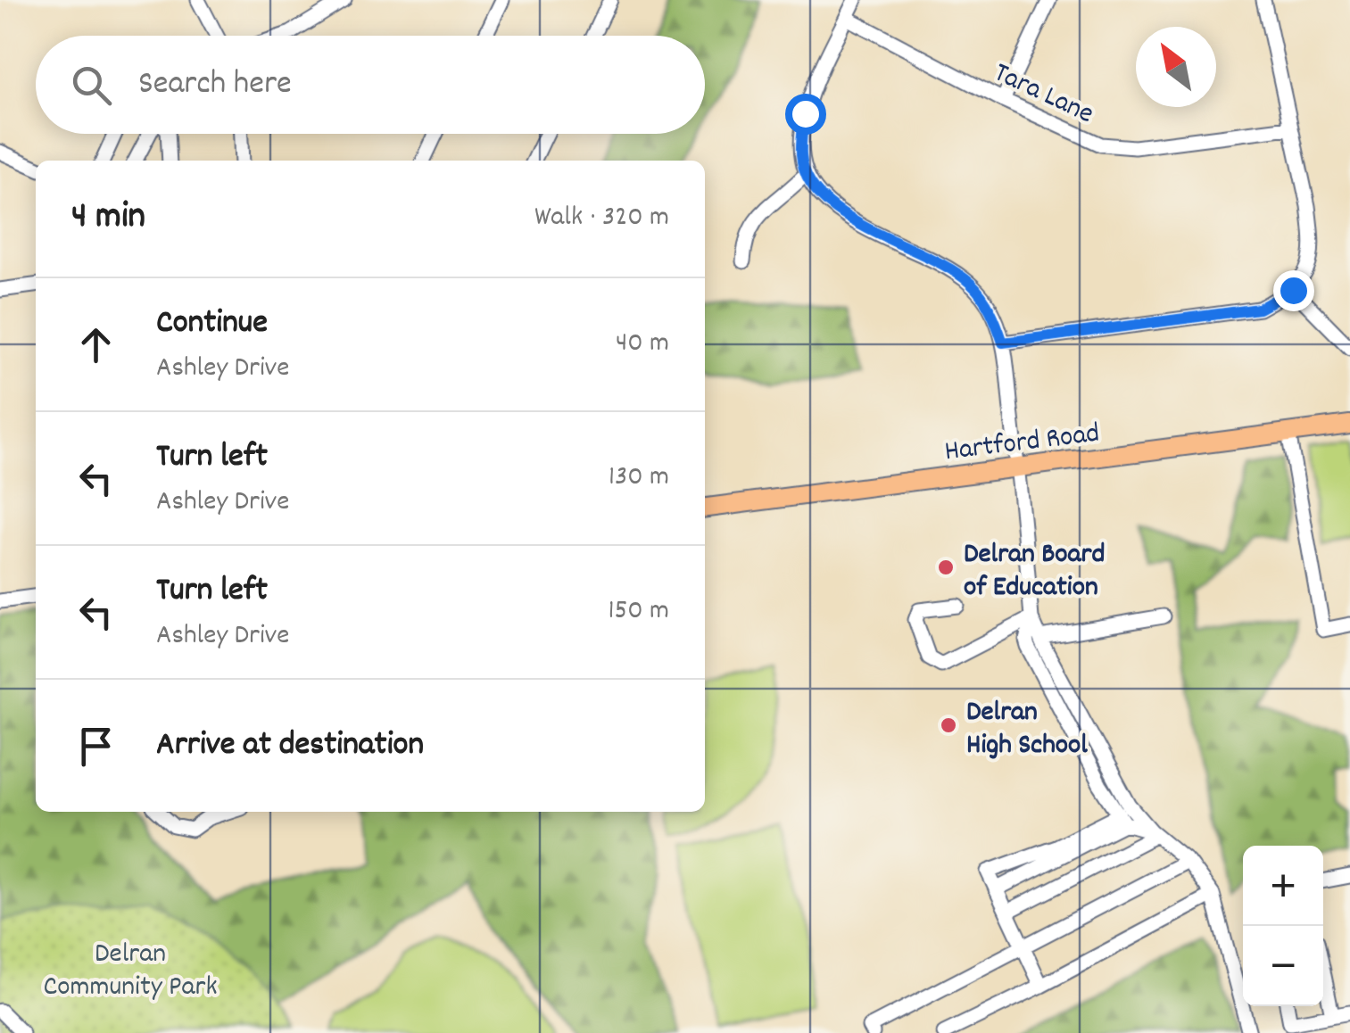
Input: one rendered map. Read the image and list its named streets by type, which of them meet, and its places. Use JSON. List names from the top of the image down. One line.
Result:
{"streets":{"main road":["Hartford Road"],"street":["Tara Lane"]},"parks":["Delran Community Park"],"places":["Delran Board of Education","Delran High School"],"north":"top left","page":{"search":"Search here","heading":["4 min","Walk · 320 m"],"list":[["Continue","Ashley Drive","40 m"],["Turn left","Ashley Drive","130 m"],["Turn left","Ashley Drive","150 m"],"Arrive at destination"],"map_buttons":["+","−"]}}
